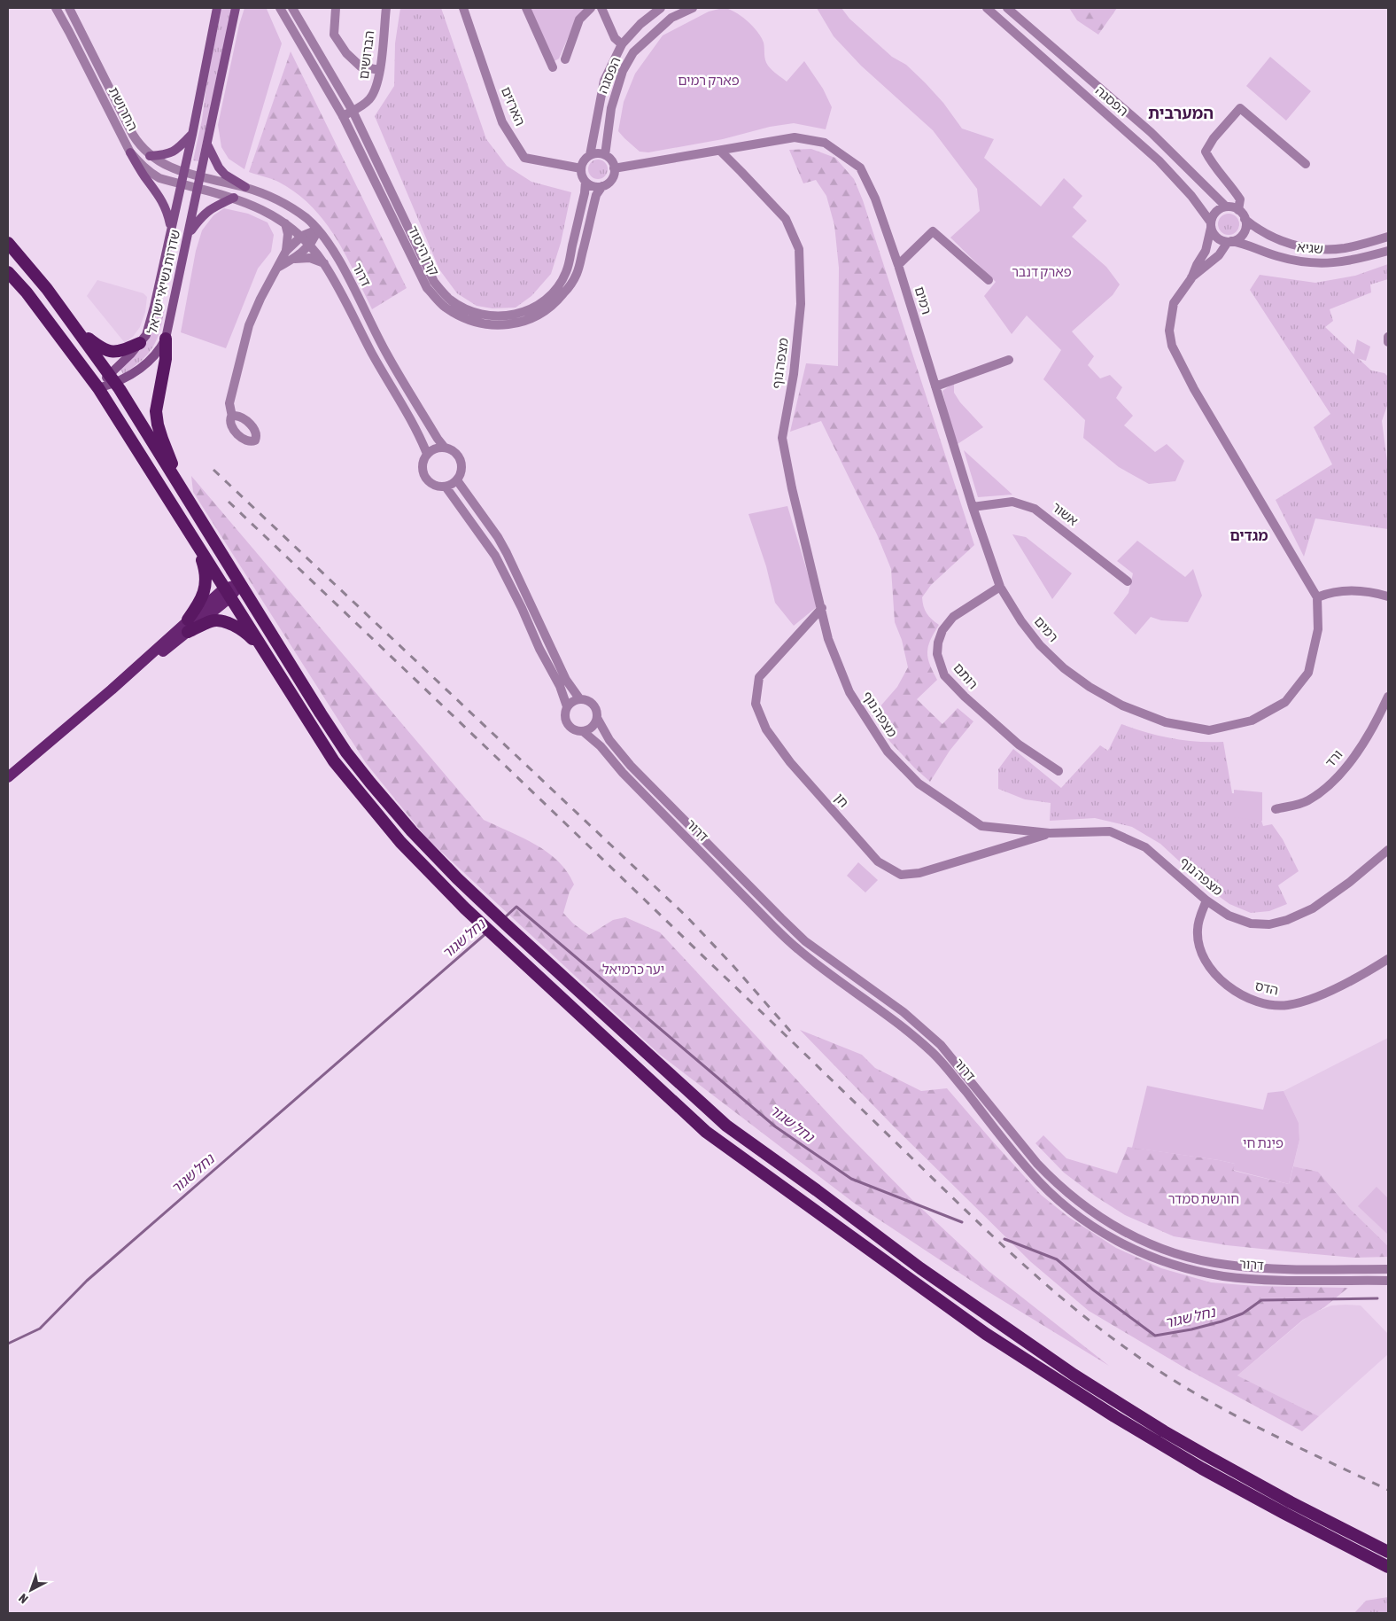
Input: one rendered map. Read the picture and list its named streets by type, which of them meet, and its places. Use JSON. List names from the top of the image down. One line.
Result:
{"streets":{"main road":["שדרות נשיאי ישראל"],"street":["הברושים","הפסגה","הארזים","החרושת","שגיא","קרן היסוד","דרור","רמים","מצפה נוף","אשור","רותם","ורד","חן","הדס"]},"crossings":[["הברושים","קרן היסוד"],["הפסגה","הארזים"],["הפסגה","שגיא"],["הפסגה","קרן היסוד"],["הפסגה","רמים"],["הארזים","קרן היסוד"],["הארזים","רמים"],["החרושת","דרור"],["החרושת","שדרות נשיאי ישראל"],["שגיא","רמים"],["קרן היסוד","רמים"],["דרור","שדרות נשיאי ישראל"],["רמים","מצפה נוף"],["רמים","אשור"],["רמים","רותם"],["מצפה נוף","חן"],["מצפה נוף","הדס"]],"districts":["המערבית","מגדים"],"water":["נחל שגור"],"parks":["פארק רמים","פארק דנבר","יער כרמיאל","פינת חי","חורשת סמדר"],"north":"bottom left"}
